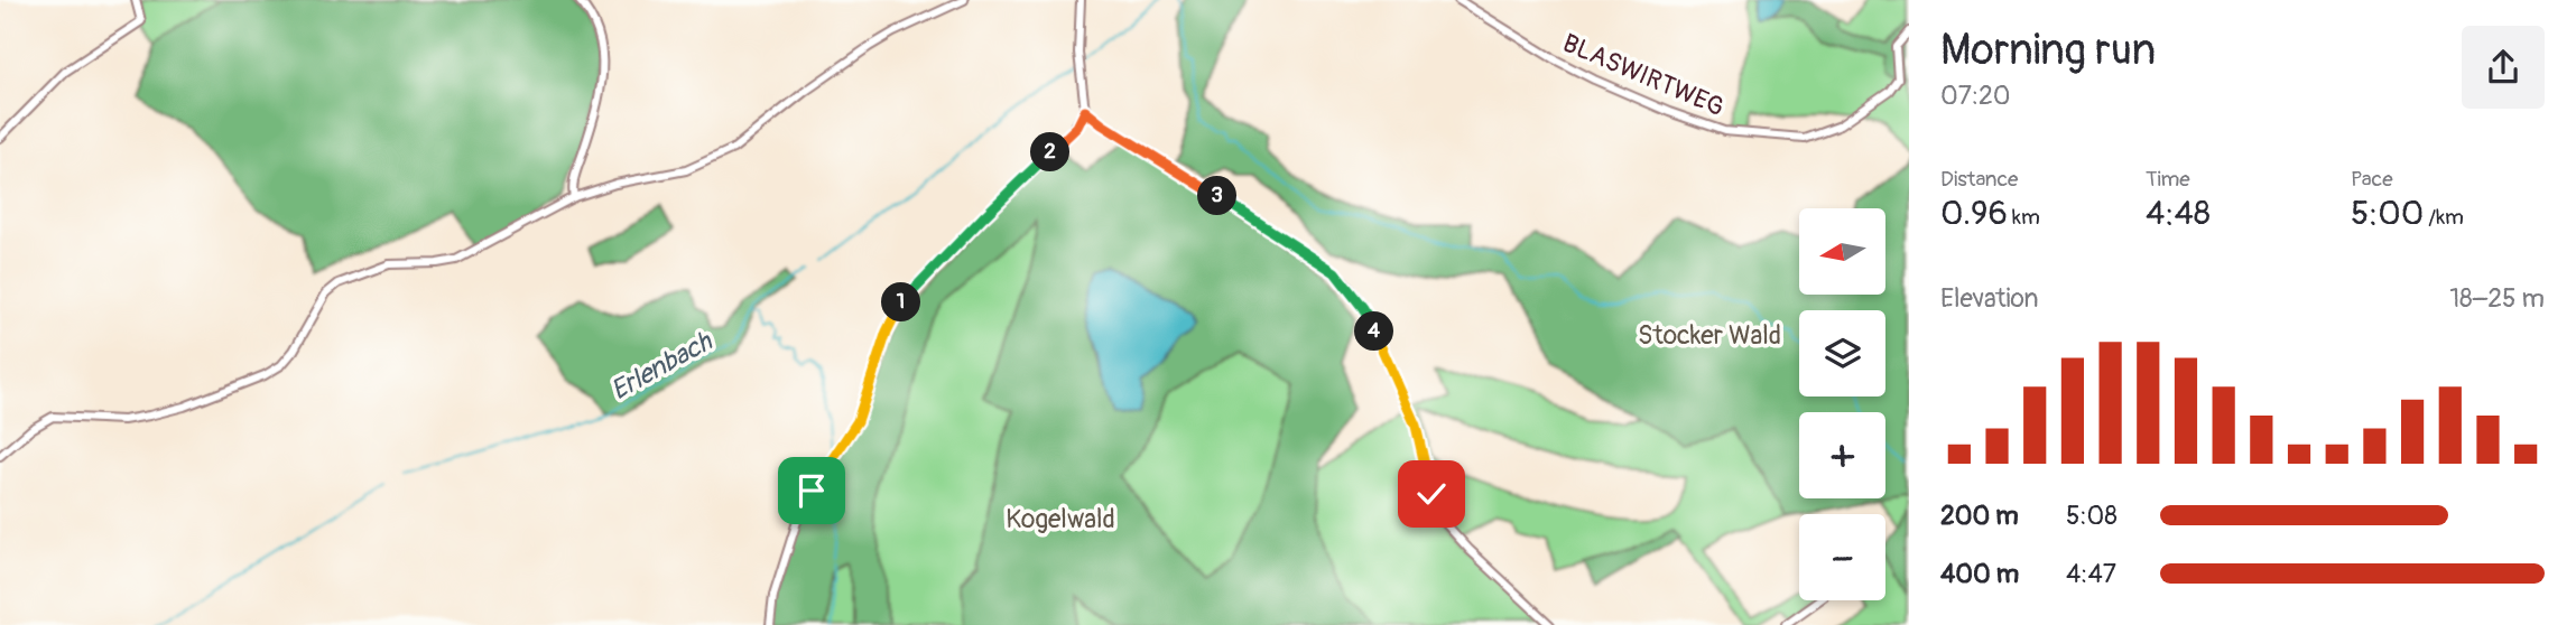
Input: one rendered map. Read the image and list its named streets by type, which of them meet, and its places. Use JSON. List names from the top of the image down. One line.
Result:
{"streets":{"street":["BLASWIRTWEG"]},"water":["Erlenbach"],"parks":["Stocker Wald","Kogelwald"],"north":"left","page":{"heading":["Morning run","07:20"],"pins":["2","3","1","4"],"stats":[["Distance","0.96 km"],["Time","4:48"],["Pace","5:00 /km"]],"map_buttons":["+","−"],"chart":["Elevation","18–25 m"],"list":[{"name":"200 m","note":"5:08"},{"name":"400 m","note":"4:47"}]}}
